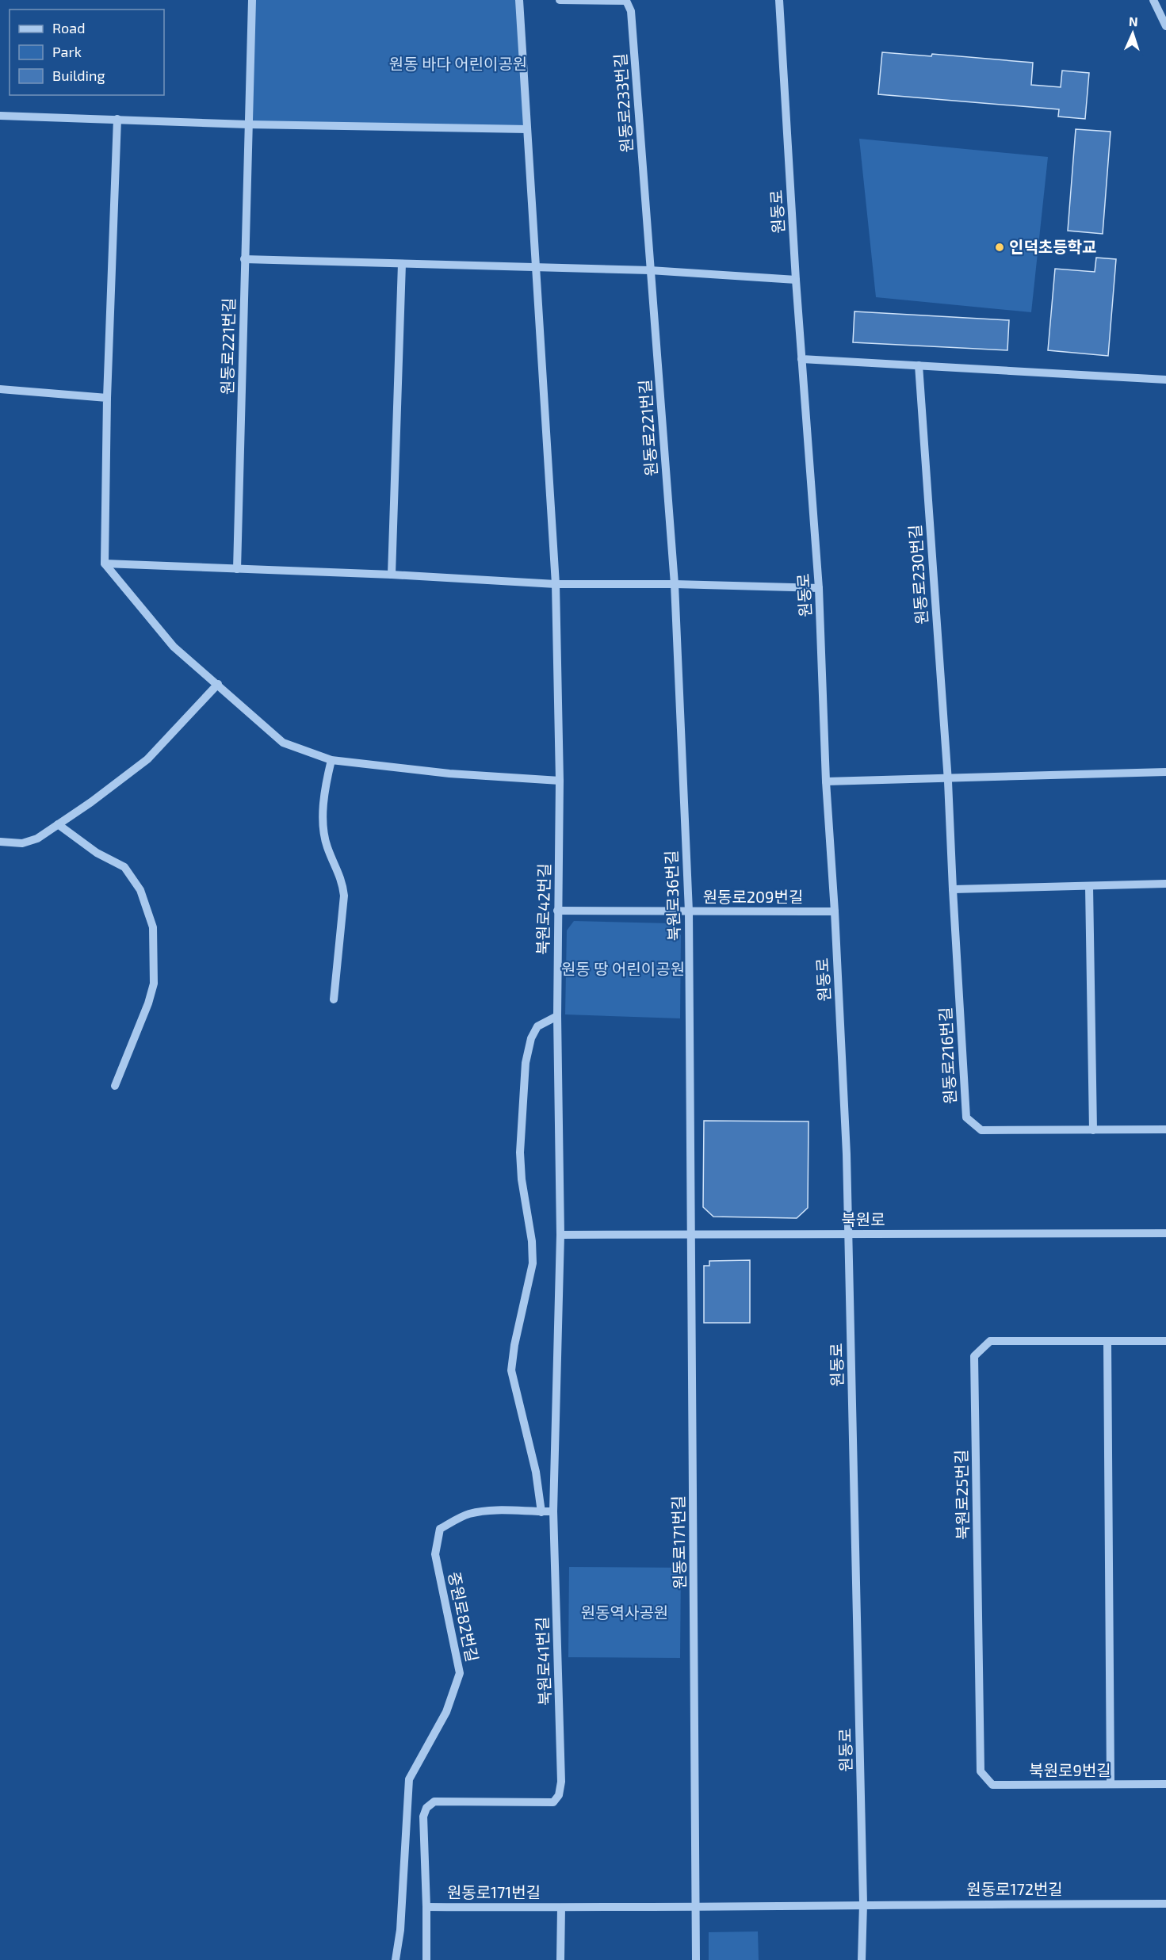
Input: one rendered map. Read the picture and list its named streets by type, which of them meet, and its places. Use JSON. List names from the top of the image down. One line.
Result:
{"streets":{"street":["원동로233번길","원동로","원동로221번길","원동로230번길","북원로36번길","원동로209번길","북원로42번길","원동로216번길","북원로","북원로25번길","원동로171번길","중원로82번길","북원로41번길","북원로9번길","원동로172번길"]},"crossings":[["원동로233번길","원동로221번길"],["원동로","원동로209번길"],["원동로","북원로"],["원동로","원동로171번길"],["원동로","원동로172번길"],["원동로221번길","북원로36번길"],["원동로230번길","원동로216번길"],["북원로36번길","원동로209번길"],["북원로36번길","북원로"],["북원로36번길","원동로171번길"],["원동로209번길","북원로42번길"],["북원로42번길","북원로"],["북원로42번길","북원로41번길"],["북원로","원동로171번길"],["북원로","북원로41번길"],["북원로25번길","북원로9번길"],["원동로171번길","북원로41번길"],["원동로171번길","원동로172번길"],["중원로82번길","북원로41번길"]],"parks":["원동 바다 어린이공원","원동 땅 어린이공원","원동역사공원"],"places":["인덕초등학교"],"legend":["Road","Park","Building"],"north":"top"}
